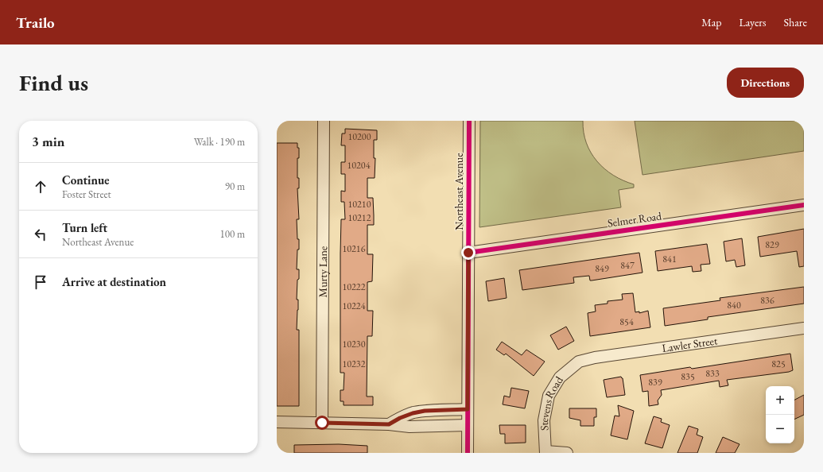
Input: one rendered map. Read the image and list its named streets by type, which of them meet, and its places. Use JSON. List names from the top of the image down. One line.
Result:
{"streets":{"street":["Northeast Avenue","Selmer Road","Murty Lane","Lawler Street","Stevens Road"]},"crossings":[["Northeast Avenue","Selmer Road"],["Lawler Street","Stevens Road"]],"house_numbers":["10200","10204","10210","10212","829","10216","841","847","849","10222","836","840","10224","854","10230","10232","825","833","835","839"],"page":{"header":"Trailo","nav":["Map","Layers","Share"],"buttons":"Directions","title":"Find us","heading":["3 min","Walk · 190 m"],"list":[["Continue","Foster Street","90 m"],["Turn left","Northeast Avenue","100 m"],"Arrive at destination"],"map_buttons":["+","−"]}}
